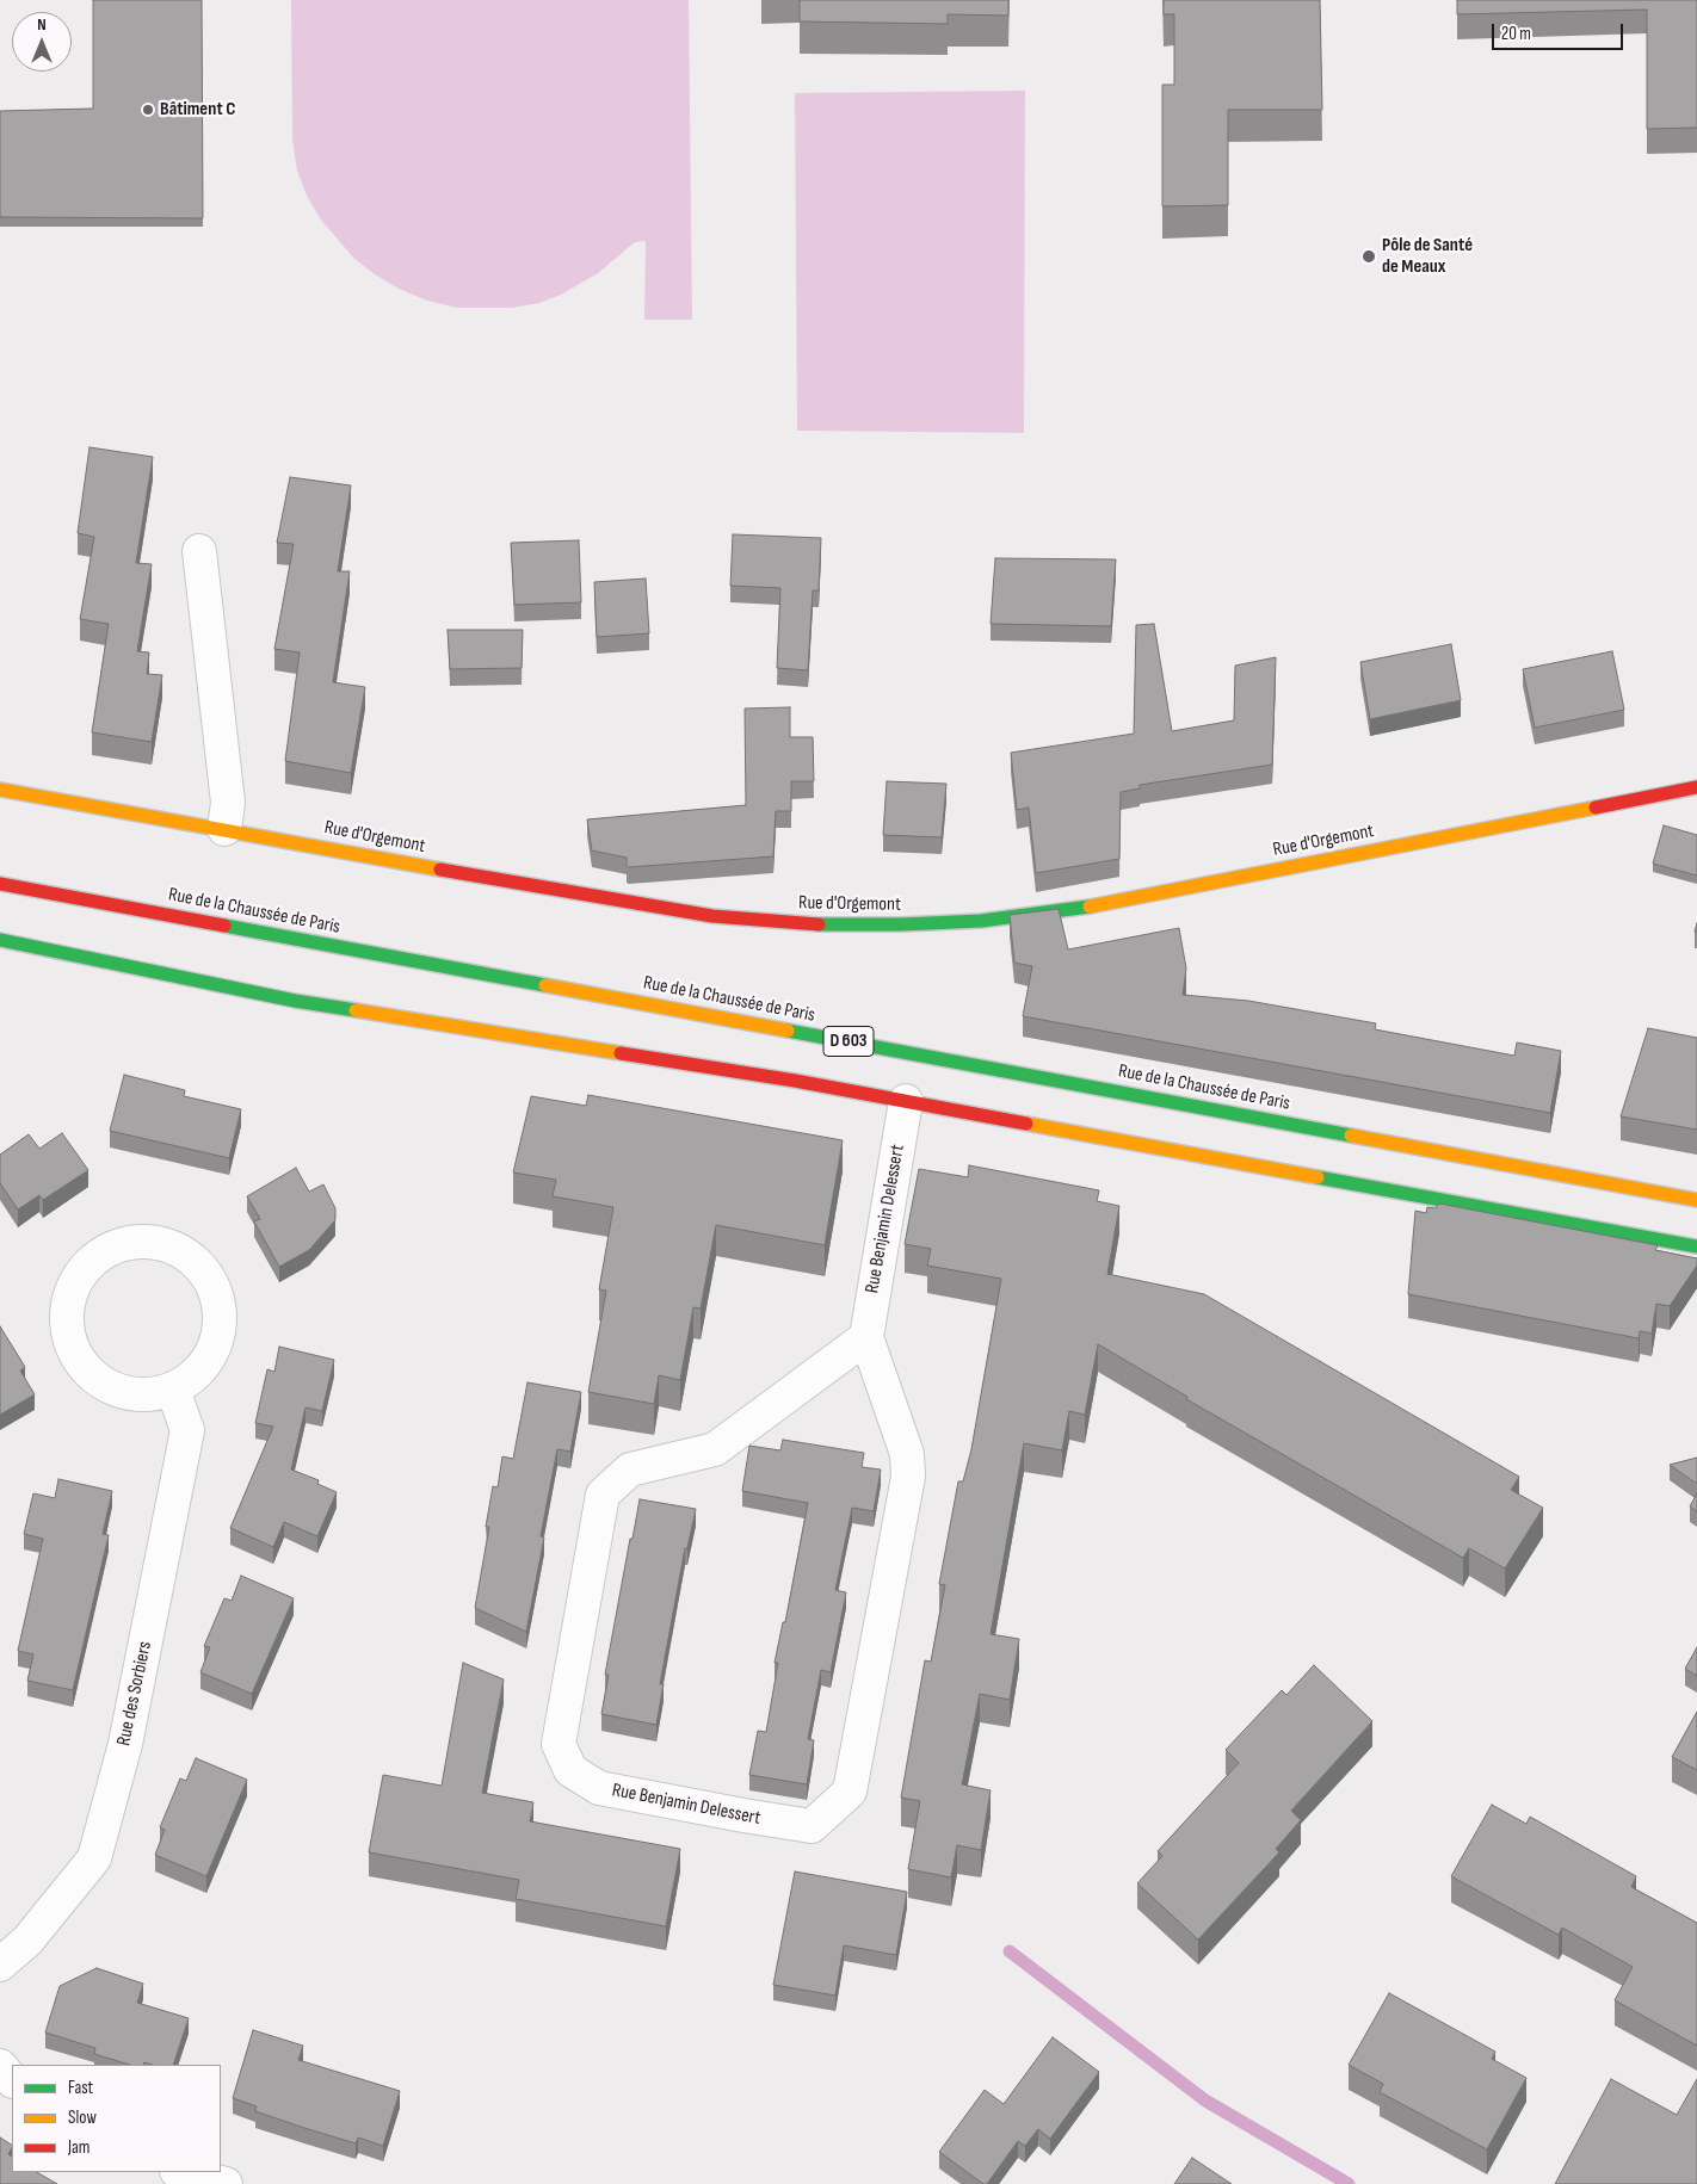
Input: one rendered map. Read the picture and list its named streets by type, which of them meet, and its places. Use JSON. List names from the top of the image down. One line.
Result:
{"streets":{"main road":["Rue d'Orgemont","Rue de la Chaussée de Paris","D 603"],"street":["Rue Benjamin Delessert","Rue des Sorbiers"]},"crossings":[["D 603","Rue Benjamin Delessert"]],"places":["Bâtiment C","Pôle de Santé de Meaux"],"legend":["Fast","Slow","Jam"],"scale_bar":"20 m","north":"top"}
